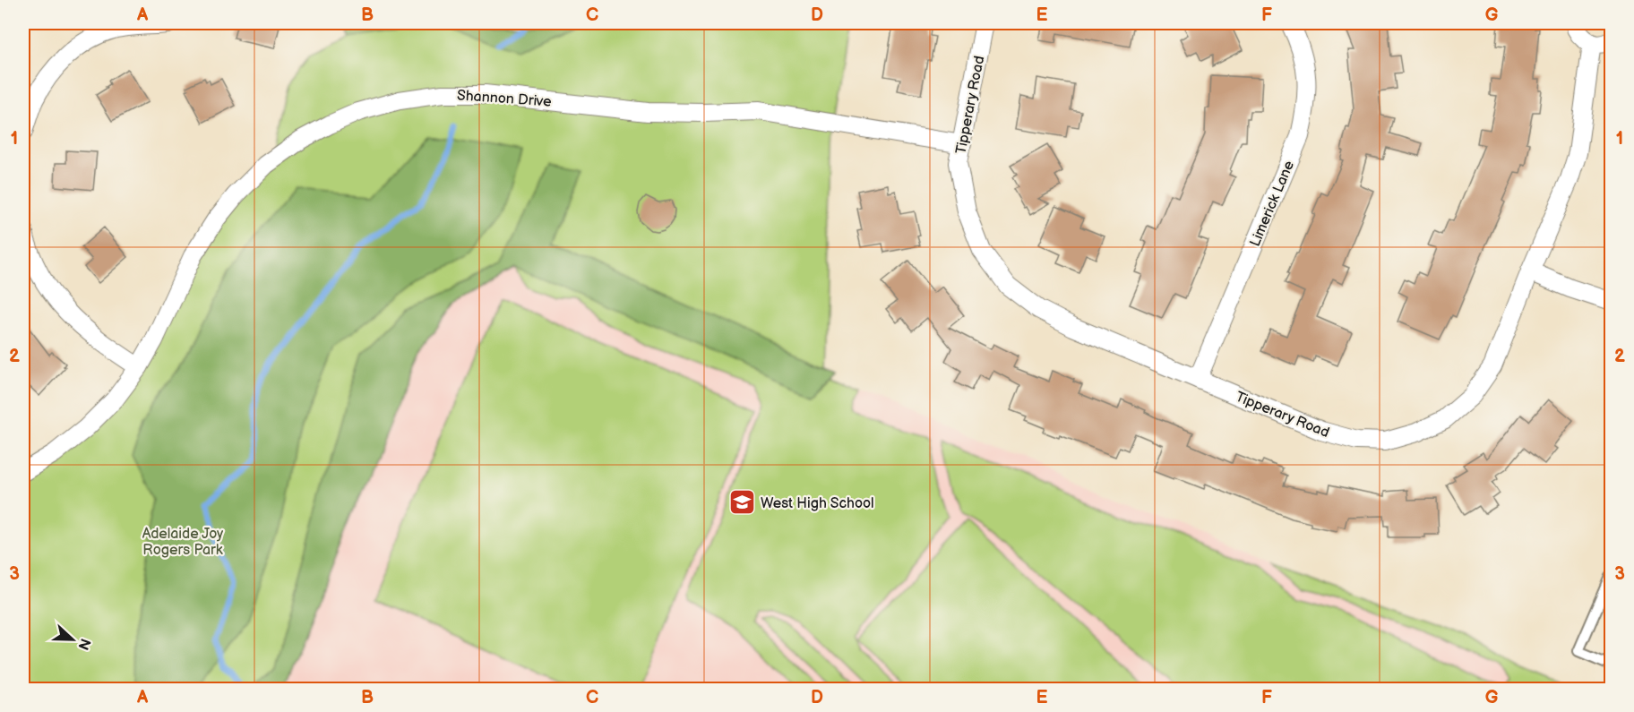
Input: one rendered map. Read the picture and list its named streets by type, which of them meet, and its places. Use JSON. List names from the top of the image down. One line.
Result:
{"streets":{"street":["Shannon Drive","Tipperary Road","Limerick Lane"]},"crossings":[["Shannon Drive","Tipperary Road"],["Tipperary Road","Limerick Lane"]],"parks":["Adelaide Joy Rogers Park"],"places":{"school or university":["West High School"]},"north":"right","grid":{"columns":["A","B","C","D","E","F","G"],"rows":["1","2","3"]}}
